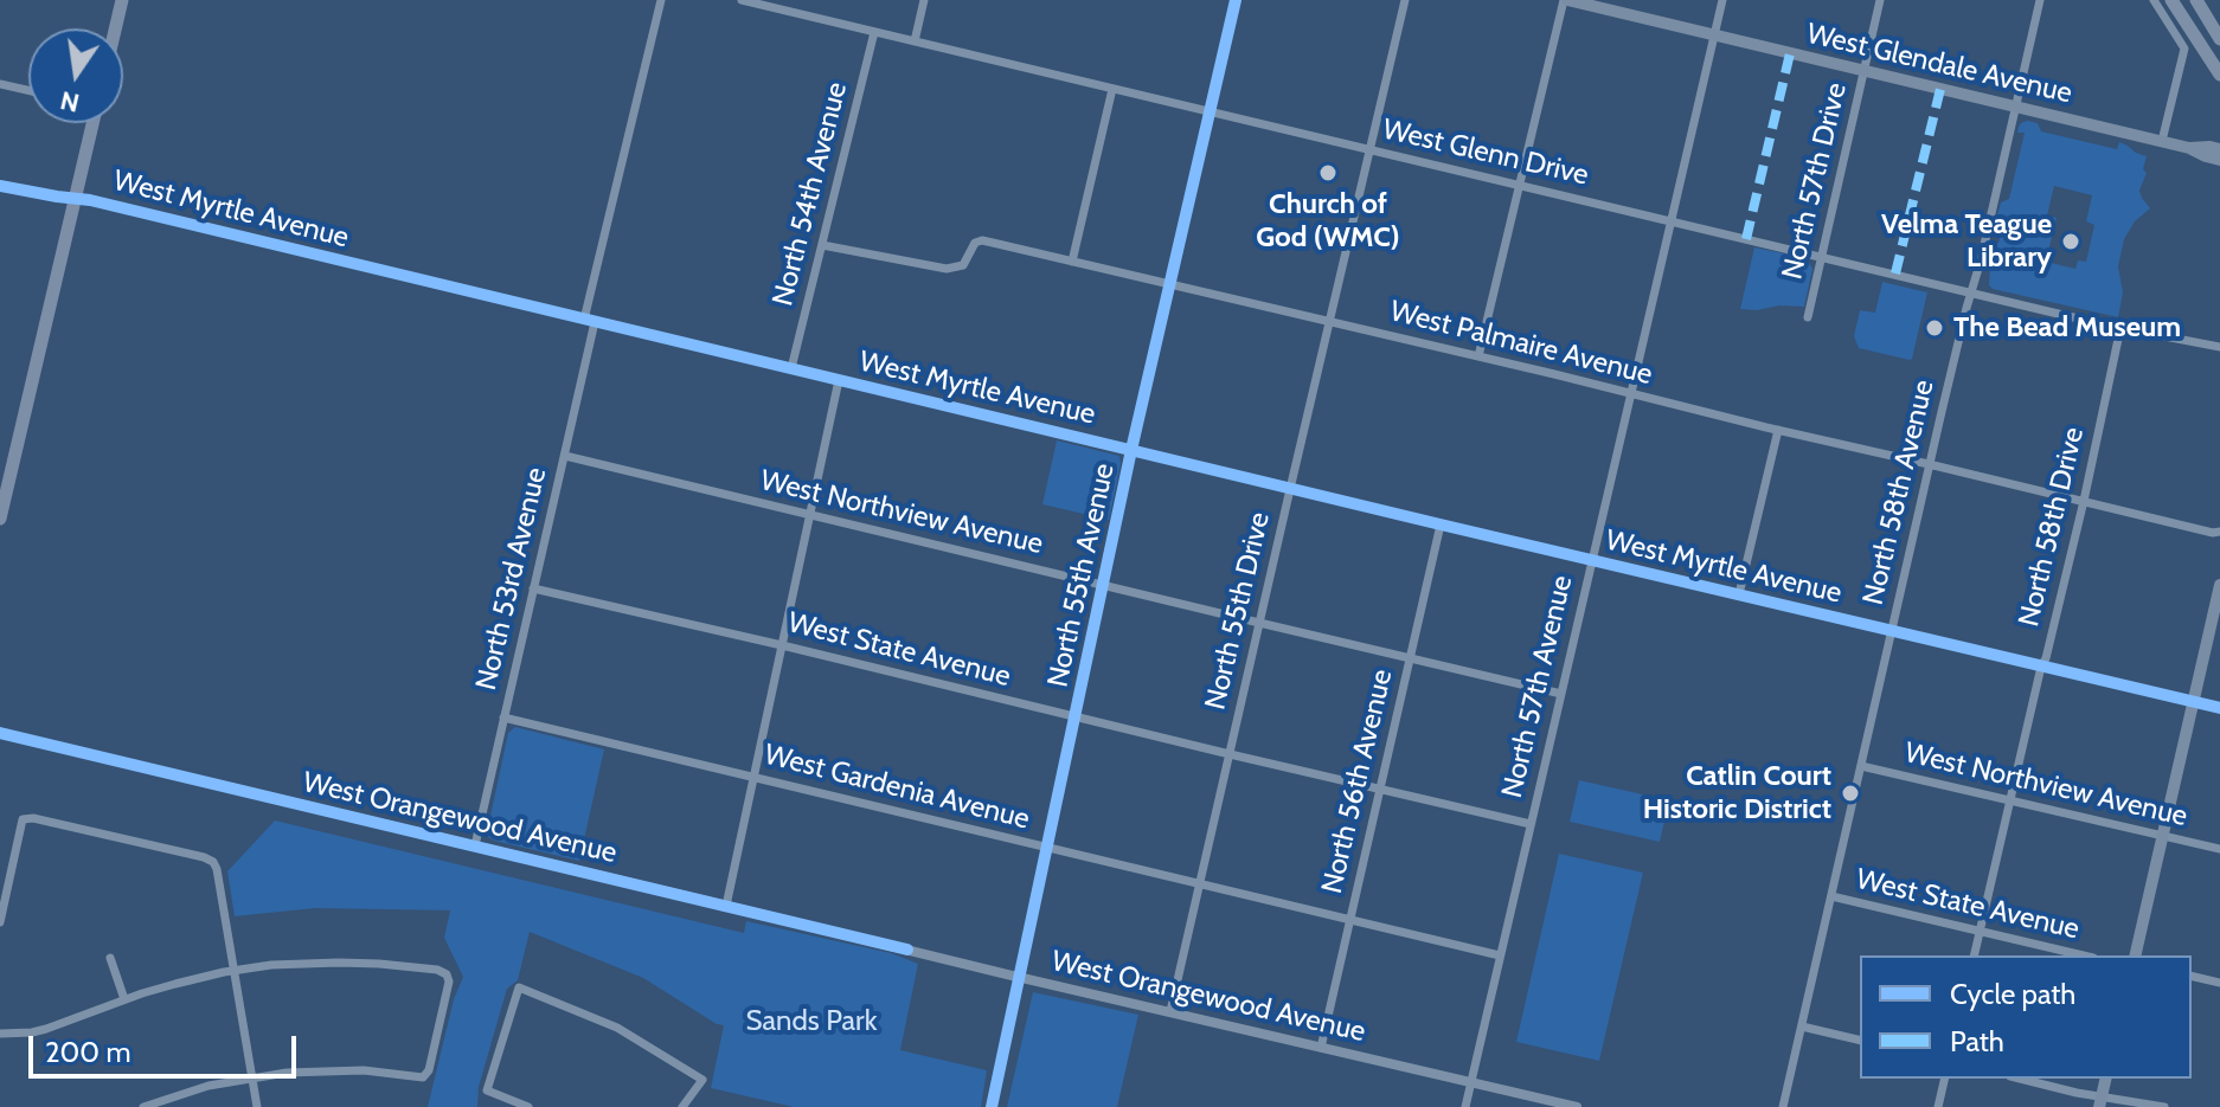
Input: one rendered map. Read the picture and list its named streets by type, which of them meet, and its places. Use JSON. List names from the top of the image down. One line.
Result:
{"streets":{"main road":["West Glendale Avenue"],"street":["West Glenn Drive","North 57th Drive","North 54th Avenue","West Myrtle Avenue","West Palmaire Avenue","North 58th Avenue","West Northview Avenue","North 58th Drive","North 55th Avenue","North 53rd Avenue","North 55th Drive","West State Avenue","North 57th Avenue","North 56th Avenue","West Gardenia Avenue","West Orangewood Avenue"]},"crossings":[["West Glendale Avenue","North 57th Drive"],["West Glendale Avenue","North 58th Avenue"],["West Glendale Avenue","North 57th Avenue"],["West Glenn Drive","North 57th Drive"],["West Glenn Drive","North 54th Avenue"],["West Glenn Drive","North 58th Avenue"],["West Glenn Drive","North 58th Drive"],["West Glenn Drive","North 55th Avenue"],["West Glenn Drive","North 55th Drive"],["West Glenn Drive","North 57th Avenue"],["North 54th Avenue","West Myrtle Avenue"],["North 54th Avenue","West Palmaire Avenue"],["West Myrtle Avenue","North 58th Avenue"],["West Myrtle Avenue","North 58th Drive"],["West Myrtle Avenue","North 55th Avenue"],["West Myrtle Avenue","North 53rd Avenue"],["West Myrtle Avenue","North 55th Drive"],["West Myrtle Avenue","North 57th Avenue"],["West Myrtle Avenue","North 56th Avenue"],["West Palmaire Avenue","North 58th Avenue"],["West Palmaire Avenue","North 58th Drive"],["West Palmaire Avenue","North 55th Avenue"],["West Palmaire Avenue","North 55th Drive"],["West Palmaire Avenue","North 57th Avenue"],["North 58th Avenue","West Northview Avenue"],["North 58th Avenue","West State Avenue"],["West Northview Avenue","North 58th Drive"],["West Northview Avenue","North 55th Avenue"],["West Northview Avenue","North 53rd Avenue"],["West Northview Avenue","North 55th Drive"],["West Northview Avenue","North 57th Avenue"],["West Northview Avenue","North 56th Avenue"],["North 58th Drive","West State Avenue"],["North 55th Avenue","West State Avenue"],["North 55th Avenue","West Gardenia Avenue"],["North 55th Avenue","West Orangewood Avenue"],["North 53rd Avenue","West State Avenue"],["North 53rd Avenue","West Gardenia Avenue"],["North 53rd Avenue","West Orangewood Avenue"],["North 55th Drive","West State Avenue"],["North 55th Drive","West Gardenia Avenue"],["North 55th Drive","West Orangewood Avenue"],["West State Avenue","North 57th Avenue"],["West State Avenue","North 56th Avenue"],["North 57th Avenue","West Gardenia Avenue"],["North 57th Avenue","West Orangewood Avenue"],["North 56th Avenue","West Gardenia Avenue"],["North 56th Avenue","West Orangewood Avenue"]],"parks":["Sands Park"],"places":["Church of God (WMC)","Velma Teague Library","The Bead Museum","Catlin Court Historic District"],"legend":["Cycle path","Path"],"scale_bar":"200 m","north":"bottom"}
